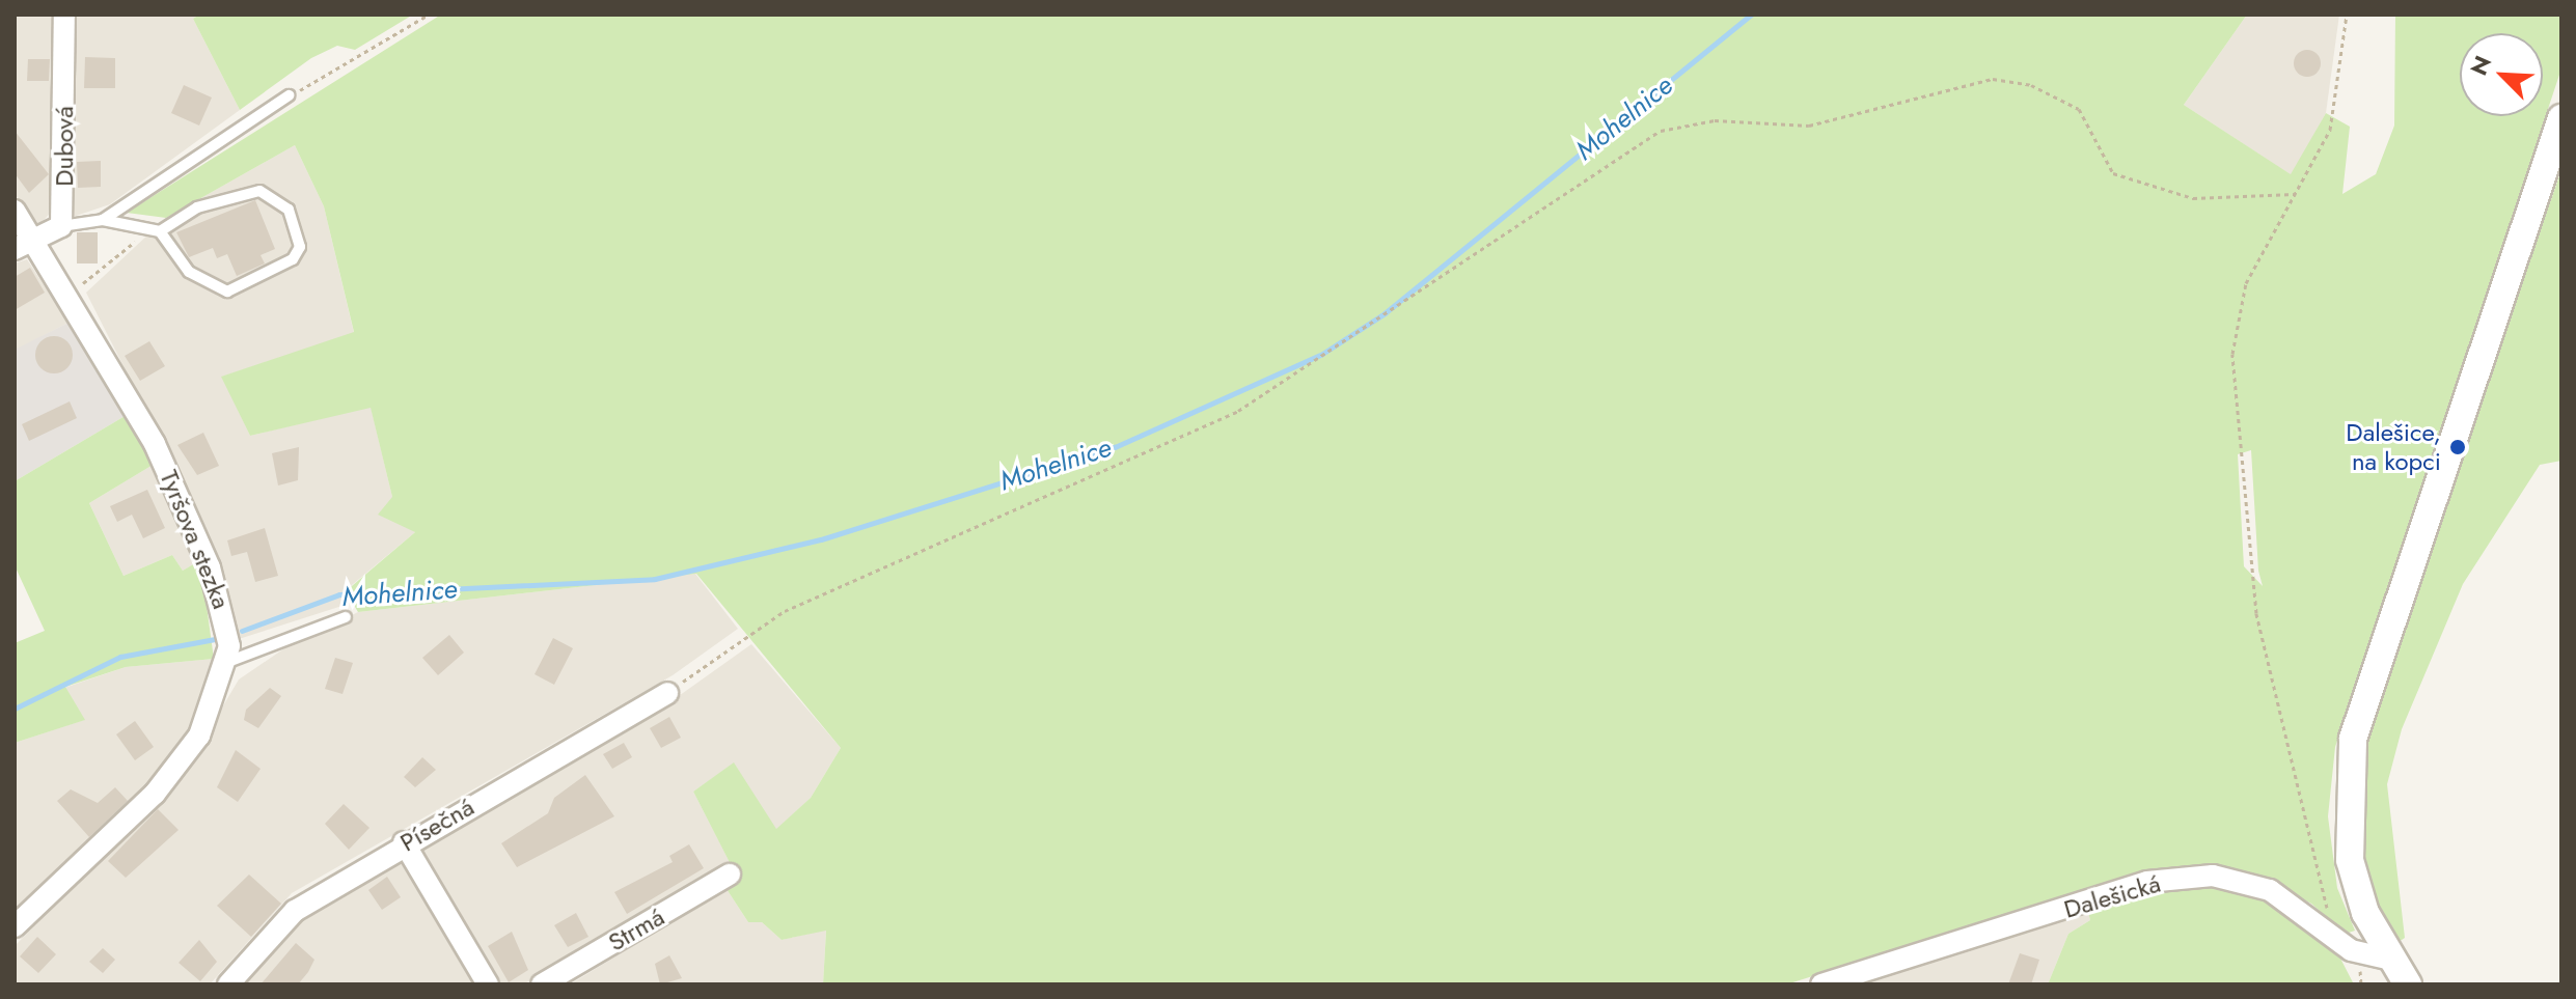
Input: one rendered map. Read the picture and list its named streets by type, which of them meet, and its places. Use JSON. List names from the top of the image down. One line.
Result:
{"streets":{"street":["Dubová","Tyršova stezka","Písečná","Dalešická","Strmá"]},"water":["Mohelnice"],"places":["Dalešice, na kopci"],"north":"top left"}
